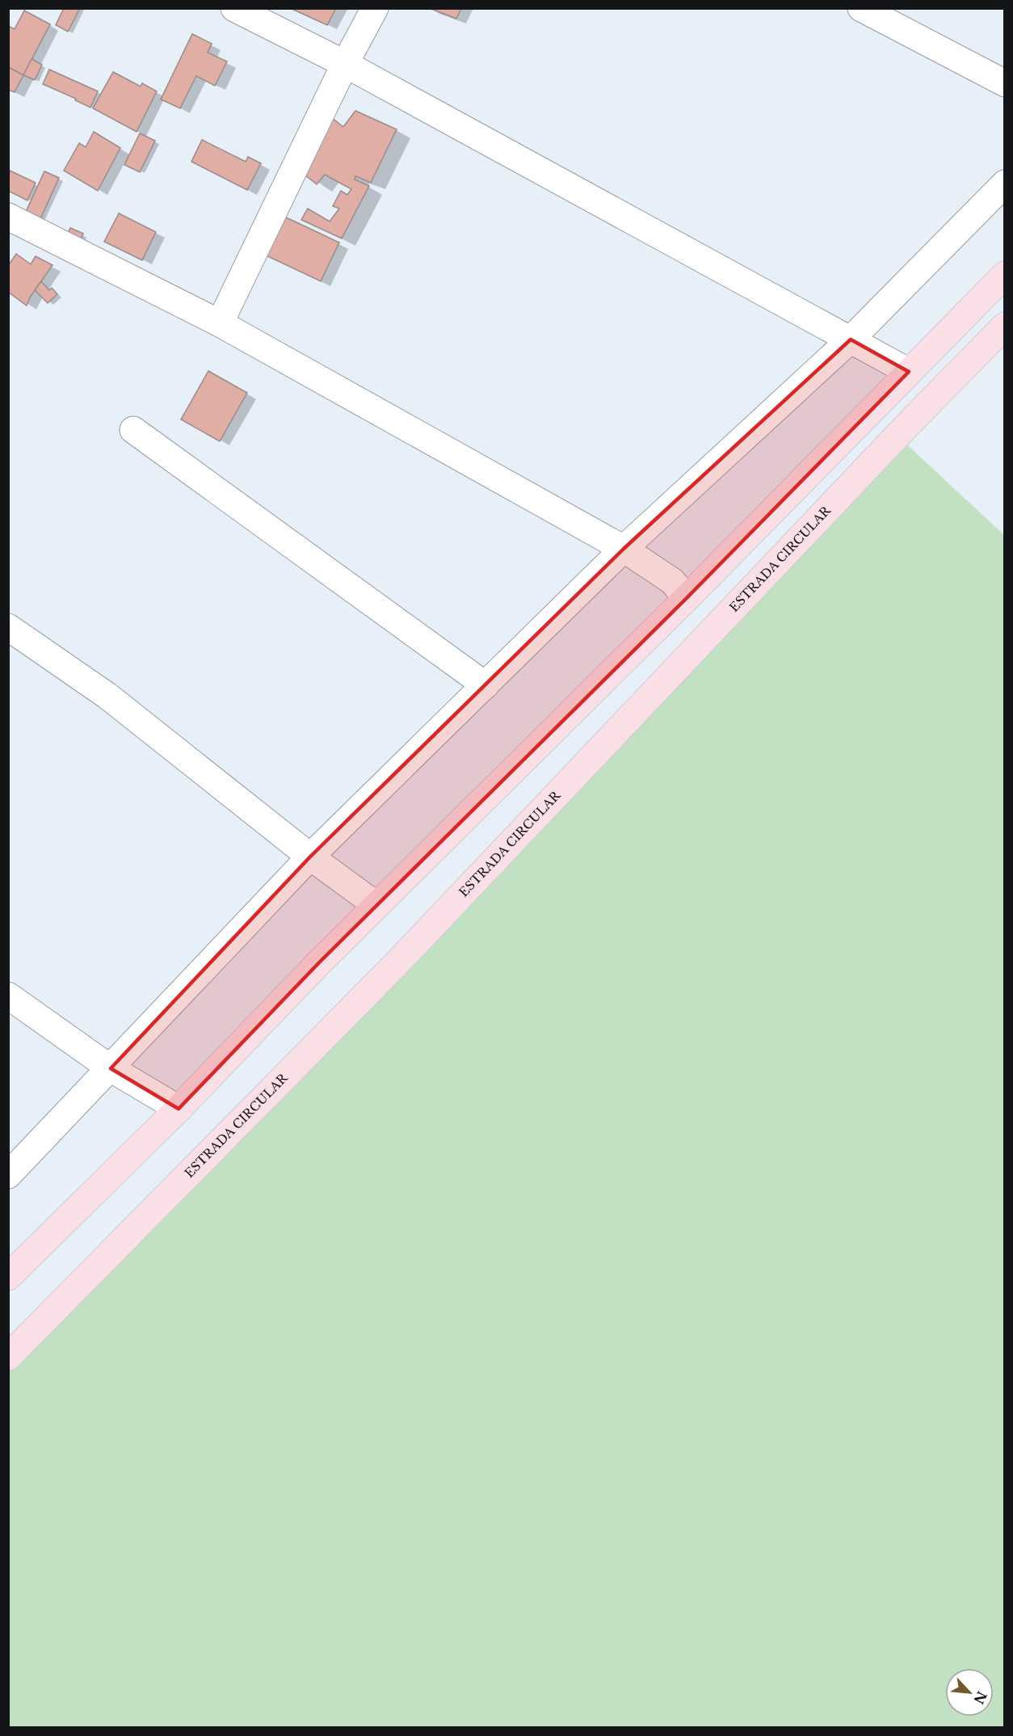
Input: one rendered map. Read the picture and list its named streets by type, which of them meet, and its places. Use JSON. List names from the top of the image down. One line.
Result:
{"streets":{"main road":["ESTRADA CIRCULAR"]},"north":"bottom right"}
